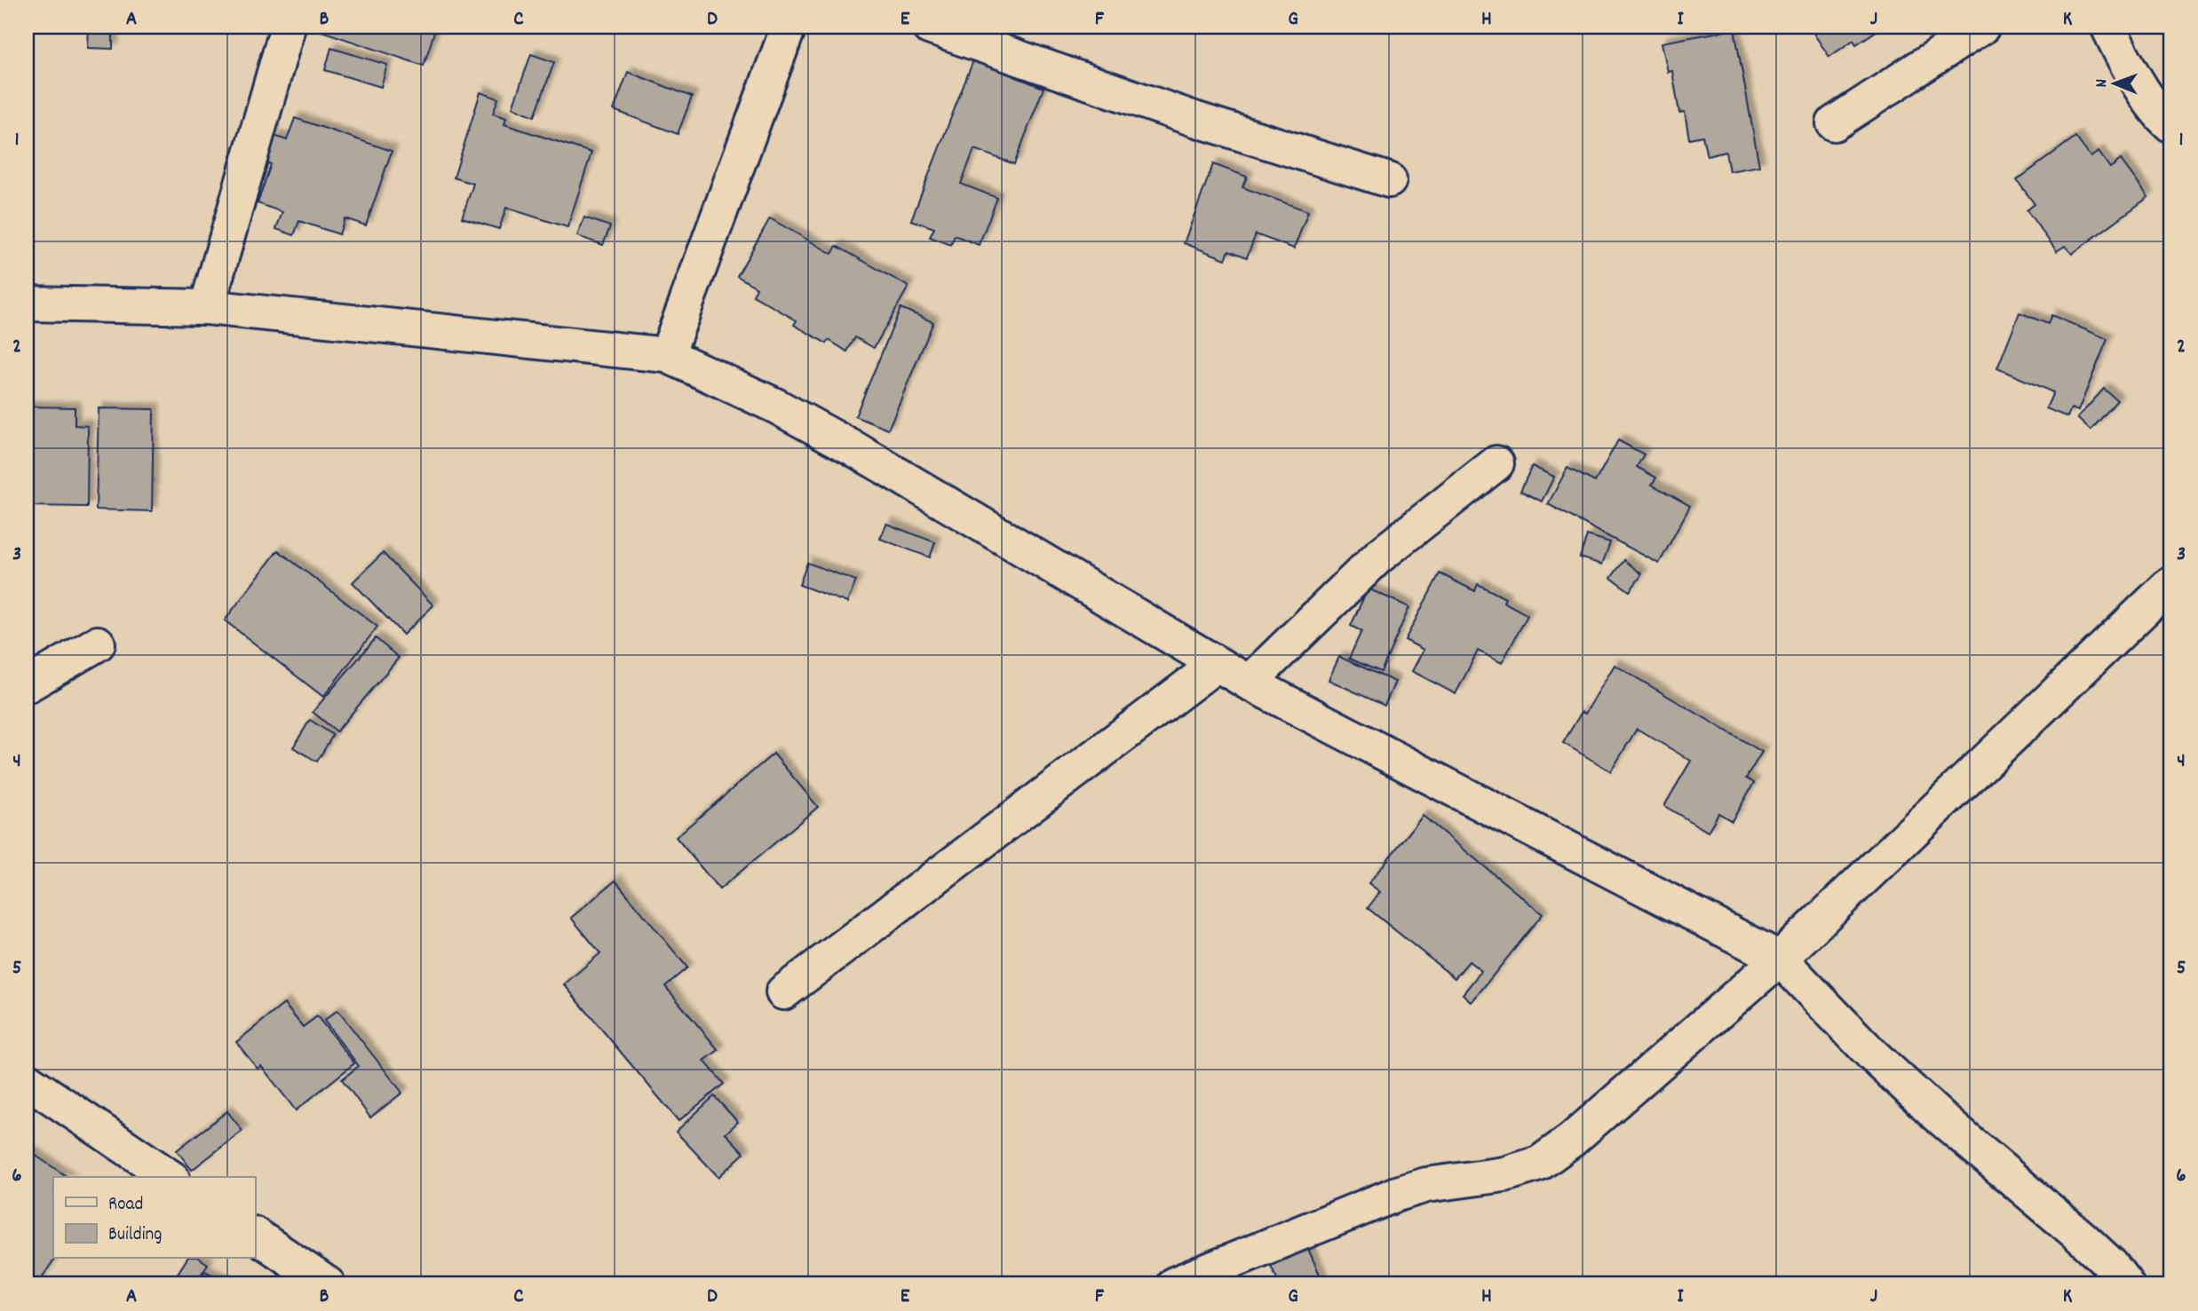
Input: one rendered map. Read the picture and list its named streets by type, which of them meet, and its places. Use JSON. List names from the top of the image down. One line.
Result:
{"legend":["Road","Building"],"north":"left","grid":{"columns":["A","B","C","D","E","F","G","H","I","J","K"],"rows":["1","2","3","4","5","6"]}}
